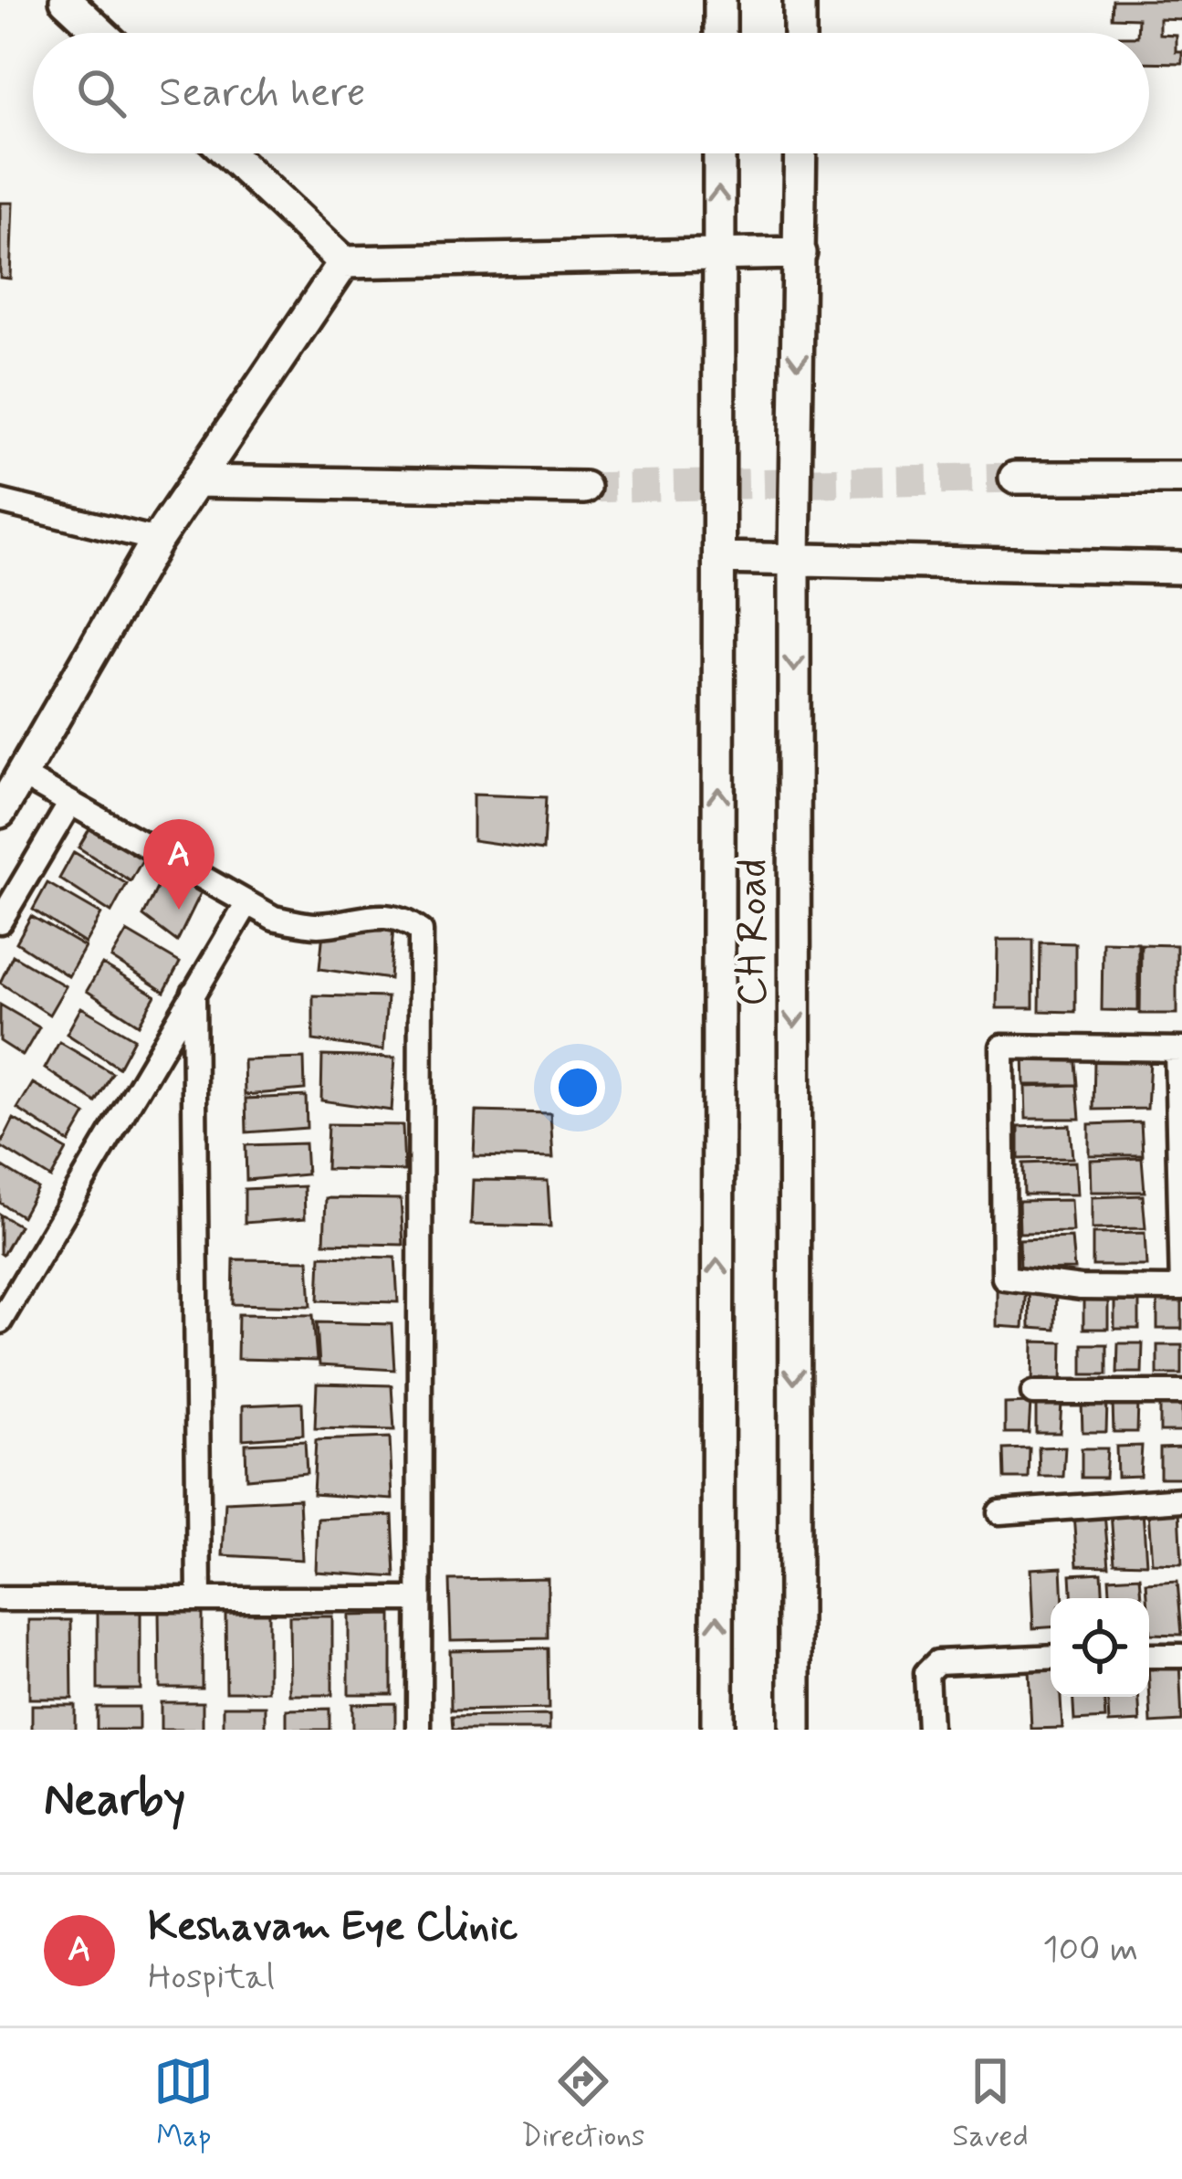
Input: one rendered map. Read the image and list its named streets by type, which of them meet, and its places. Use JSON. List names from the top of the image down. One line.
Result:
{"streets":{"street":["CH Road"]},"page":{"search":"Search here","pins":"A","heading":"Nearby","list":[{"mark":"A","name":"Keshavam Eye Clinic","note":"Hospital","value":"100 m"}],"nav":["Map","Directions","Saved"]}}
